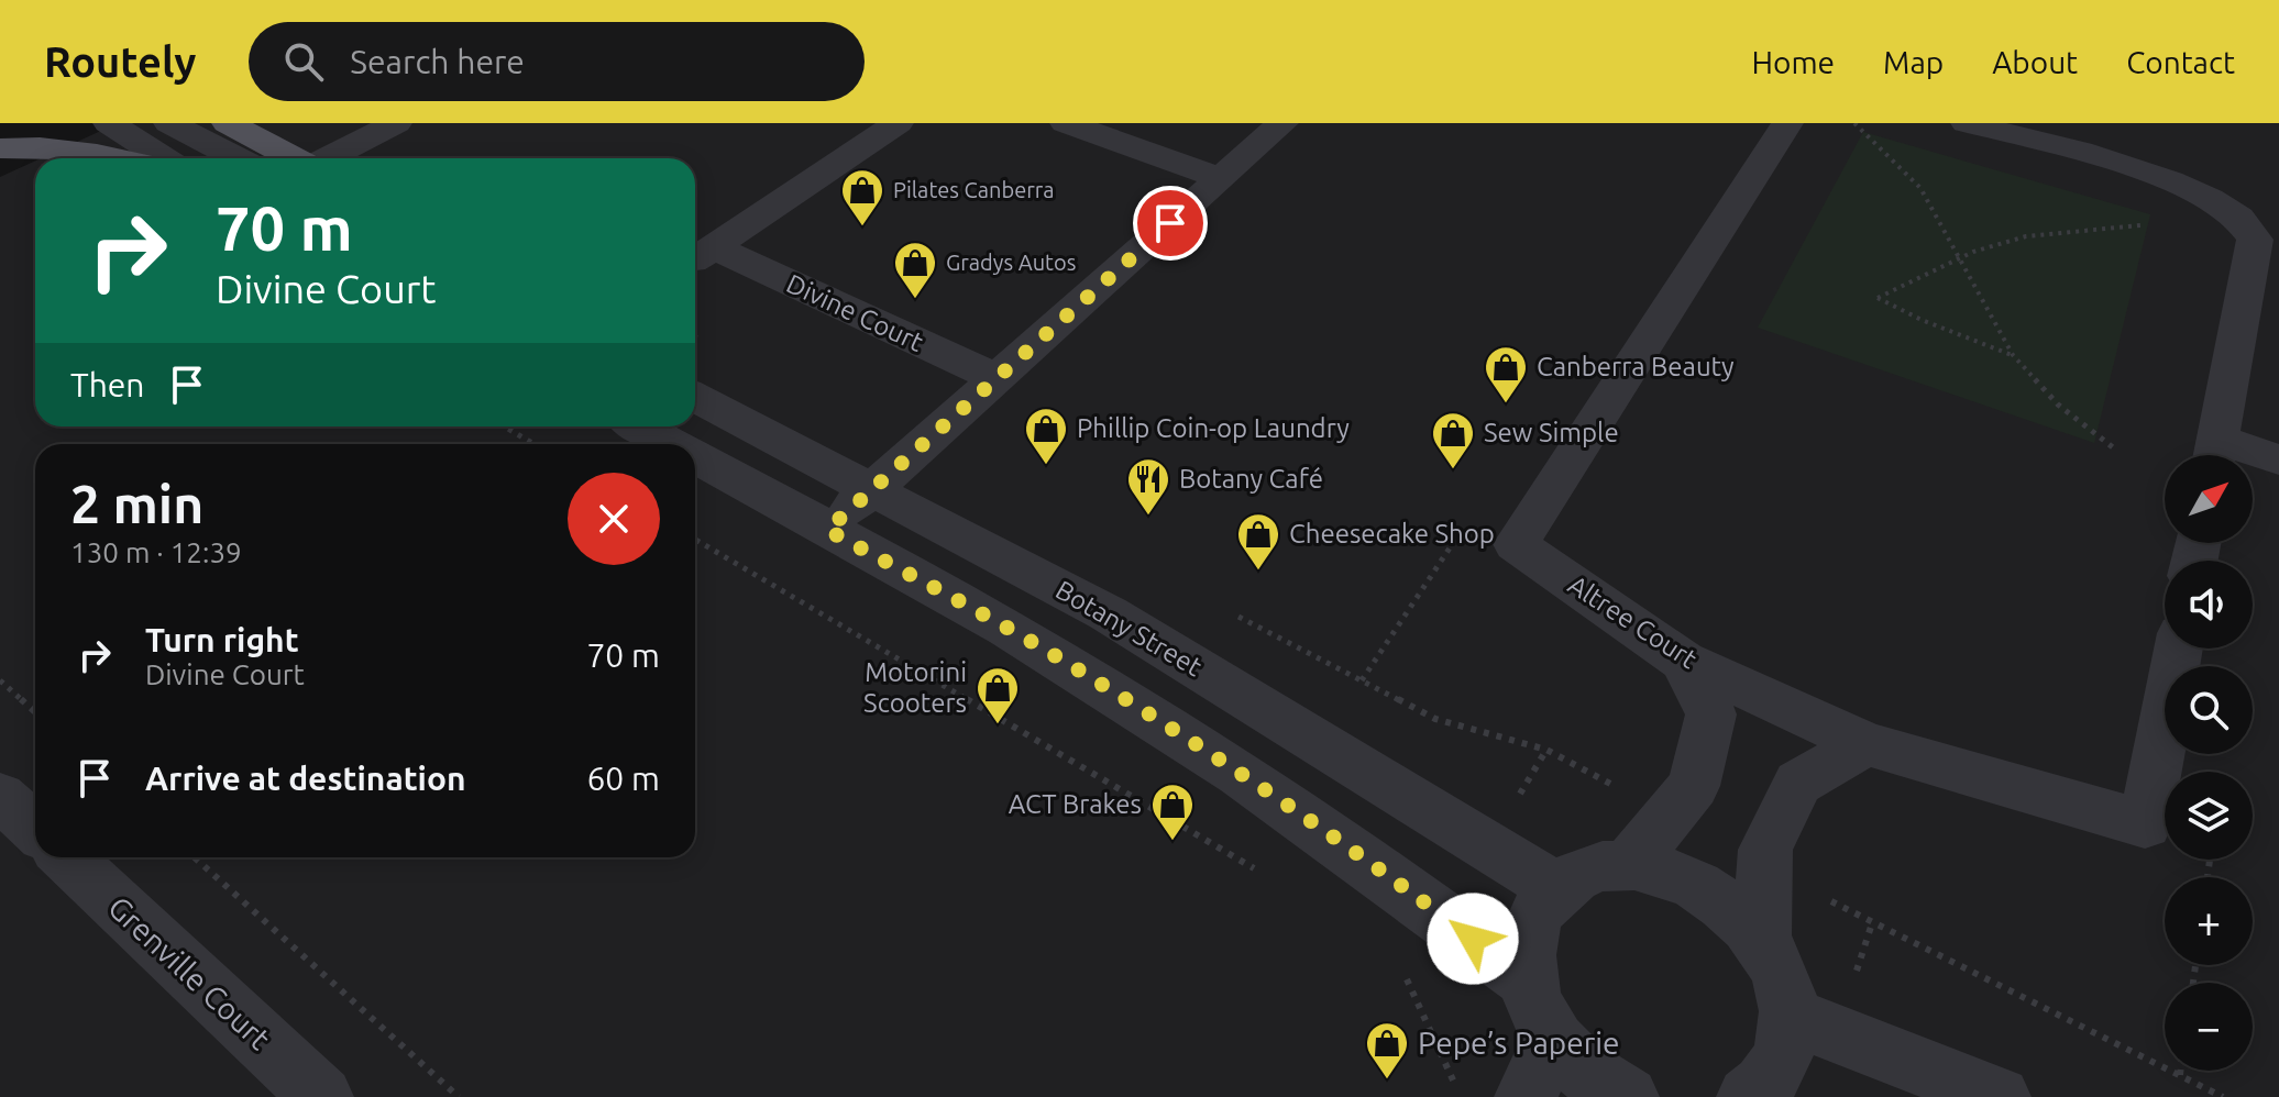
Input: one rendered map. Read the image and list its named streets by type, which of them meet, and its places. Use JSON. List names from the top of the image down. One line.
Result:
{"streets":{"street":["Divine Court","Altree Court","Botany Street","Grenville Court"]},"places":{"shop":["Pilates Canberra","Gradys Autos","Canberra Beauty","Phillip Coin-op Laundry","Sew Simple","Cheesecake Shop","Motorini Scooters","ACT Brakes","Pepe’s Paperie"],"restaurant":["Botany Café"]},"north":"top right","page":{"header":"Routely","search":"Search here","nav":["Home","Map","About","Contact"],"turn":["70 m","Divine Court"],"then":"Then","heading":["2 min","130 m · 12:39"],"map_buttons":["+","−"],"list":[{"name":"Turn right","note":"Divine Court","value":"70 m"},{"name":"Arrive at destination","value":"60 m"}]}}
